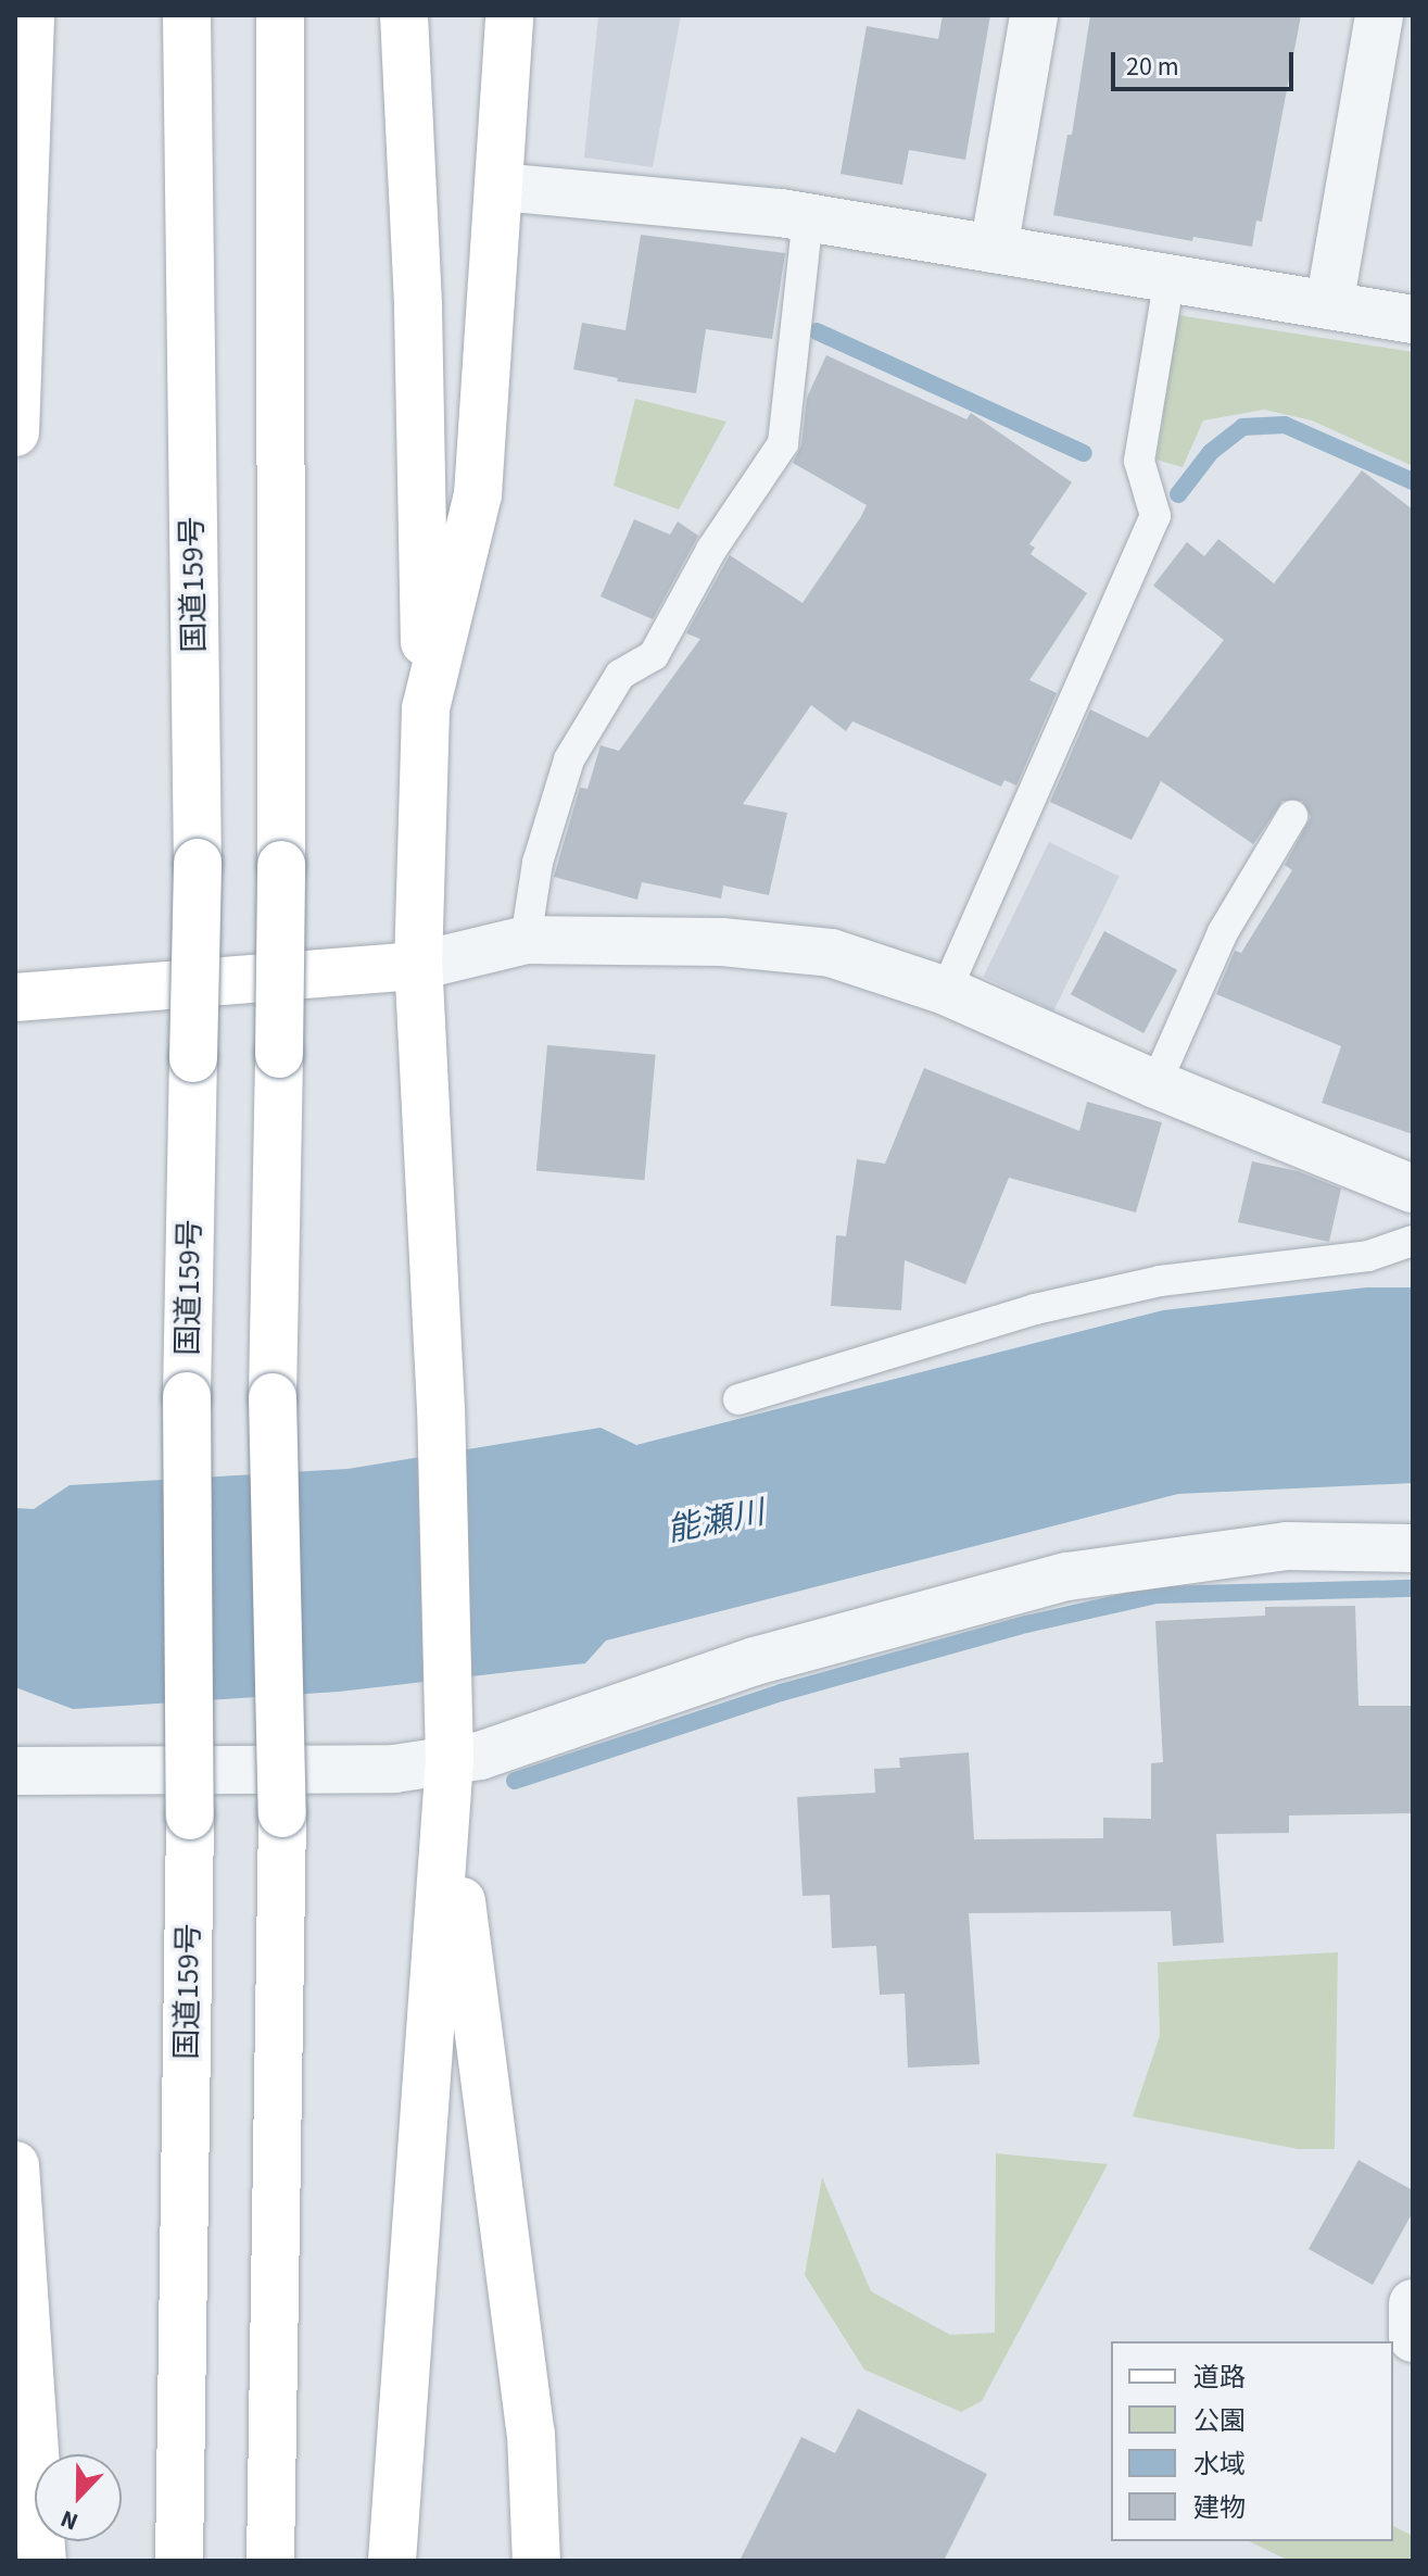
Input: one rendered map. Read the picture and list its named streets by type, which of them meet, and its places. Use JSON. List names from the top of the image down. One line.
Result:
{"streets":{"main road":["国道159号"]},"water":["能瀬川"],"legend":["道路","公園","水域","建物"],"scale_bar":"20 m","north":"bottom"}
